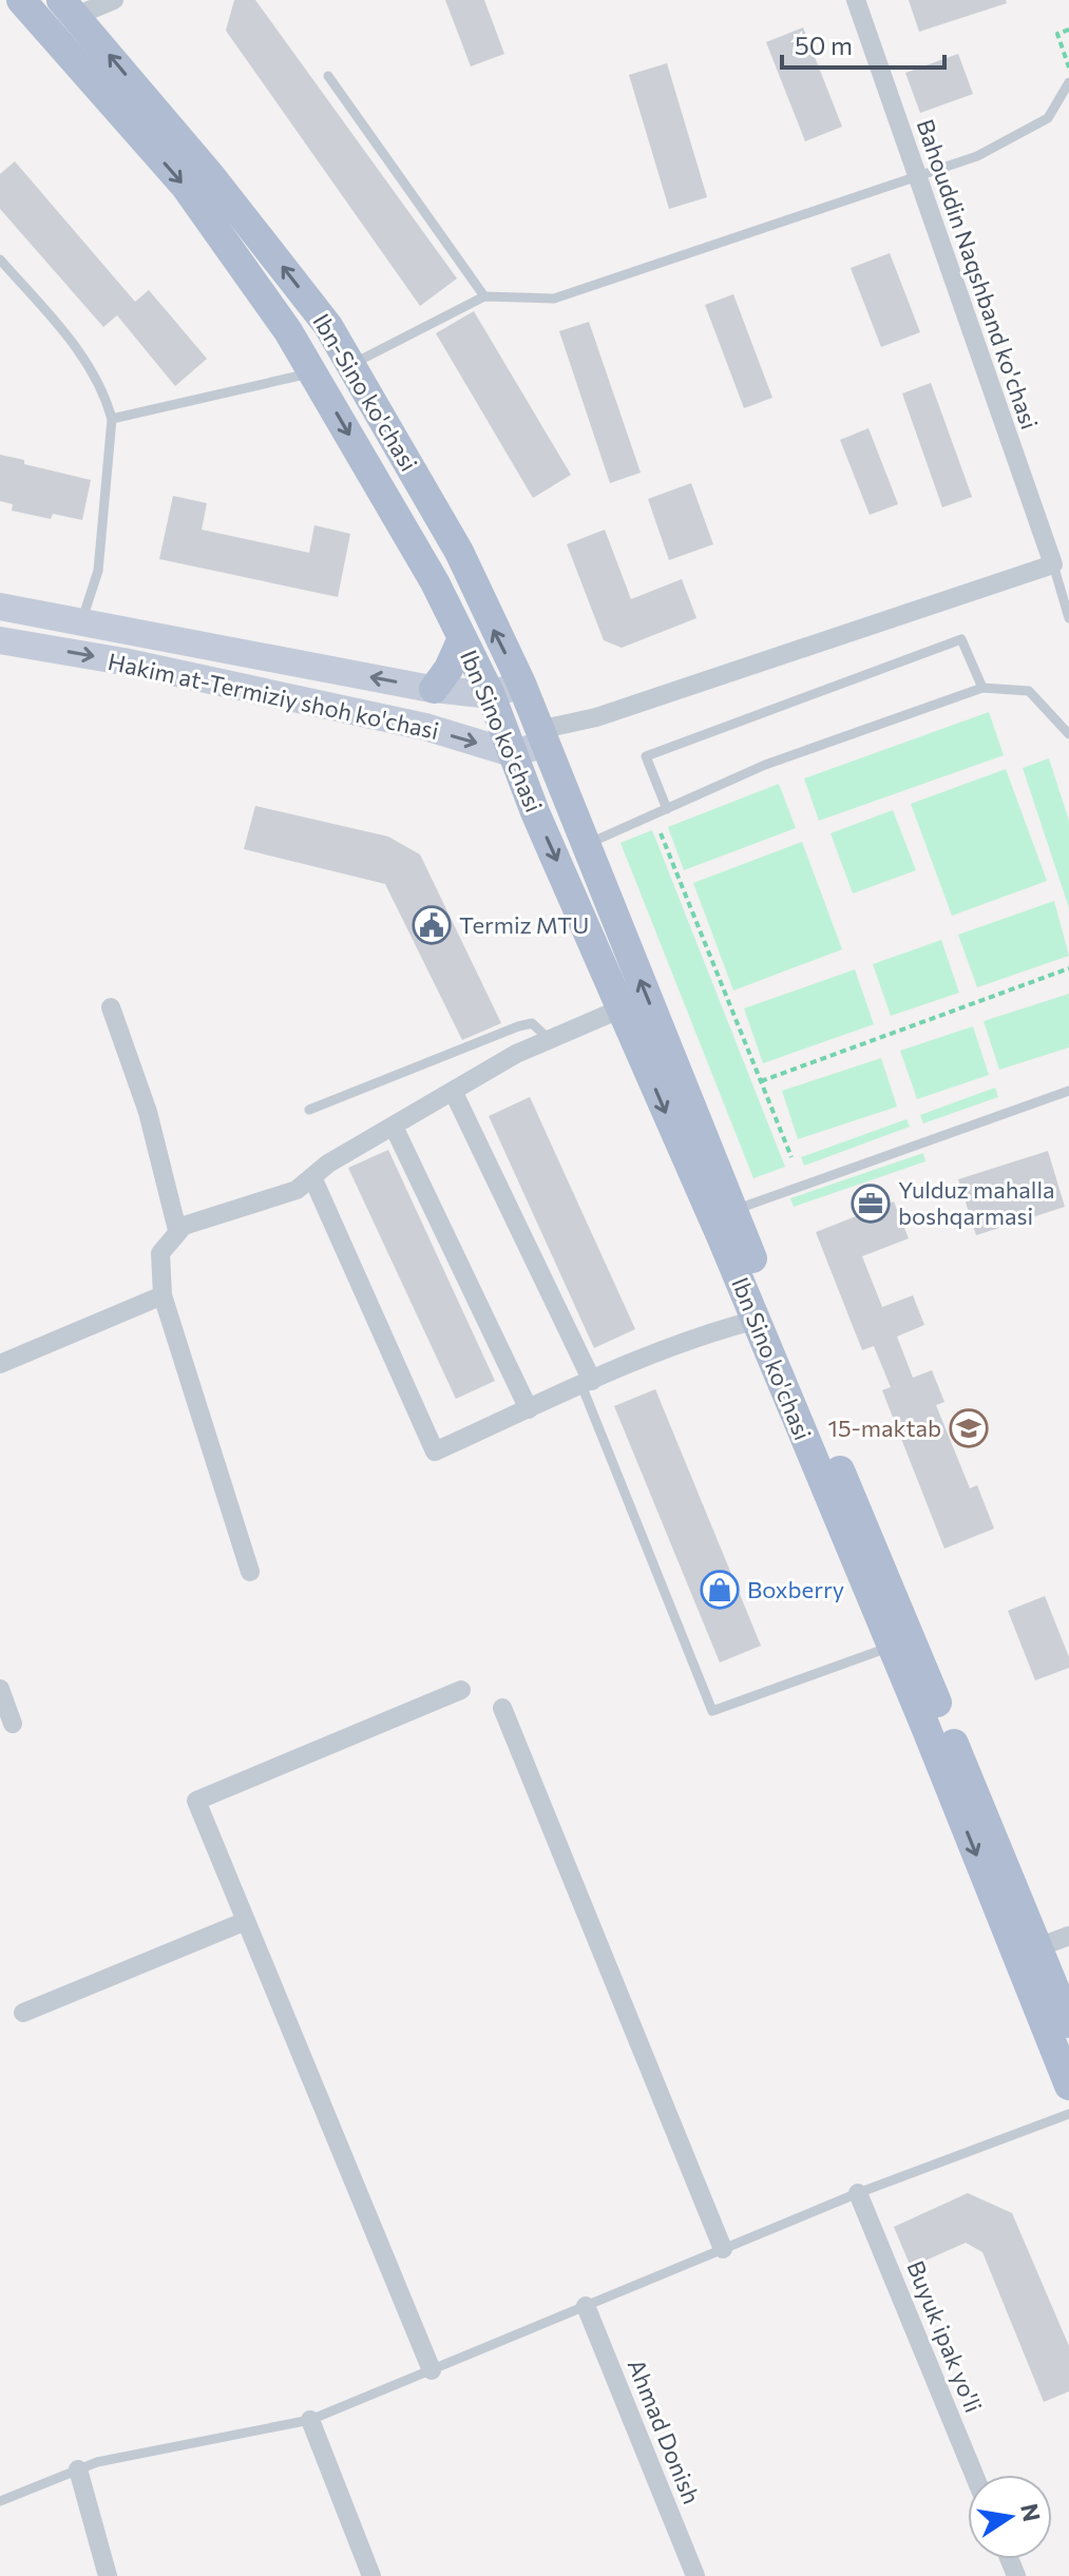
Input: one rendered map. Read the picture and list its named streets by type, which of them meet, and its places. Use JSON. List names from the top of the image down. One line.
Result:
{"streets":{"main road":["Ibn-Sino ko'chasi","Hakim at-Termiziy shoh ko'chasi","Ibn Sino ko'chasi"],"street":["Bahouddin Naqshband ko'chasi","Buyuk ipak yo'li","Ahmad Donish"]},"crossings":[["Ibn-Sino ko'chasi","Hakim at-Termiziy shoh ko'chasi"],["Ibn-Sino ko'chasi","Ibn Sino ko'chasi"],["Hakim at-Termiziy shoh ko'chasi","Ibn Sino ko'chasi"]],"places":{"public building":["Termiz MTU"],"office":["Yulduz mahalla boshqarmasi"],"school or university":["15-maktab"],"shop":["Boxberry"]},"scale_bar":"50 m","north":"right"}
